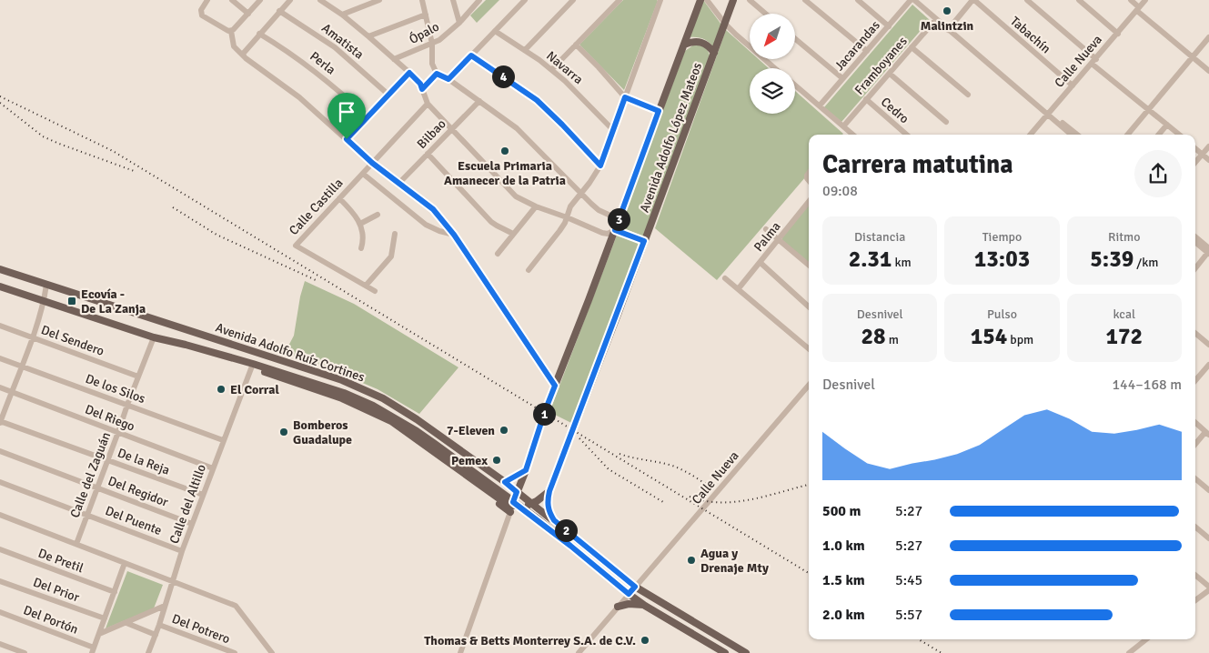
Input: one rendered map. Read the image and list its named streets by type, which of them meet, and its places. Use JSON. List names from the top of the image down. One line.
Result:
{"streets":{"main road":["Avenida Adolfo López Mateos","Avenida Adolfo Ruíz Cortines"],"street":["Ópalo","Tabachín","Amatista","Jacarandas","Calle Nueva","Perla","Framboyanes","Navarra","Cedro","Bilbao","Calle Castilla","Palma","Del Sendero","De los Silos","Del Riego","De la Reja","Calle del Zaguán","Del Regidor","Calle del Altillo","Del Puente","De Pretil","Del Prior","Del Portón","Del Potrero"]},"crossings":[["Tabachín","Calle Nueva"],["Calle Nueva","Avenida Adolfo Ruíz Cortines"],["Framboyanes","Cedro"],["Avenida Adolfo López Mateos","Avenida Adolfo Ruíz Cortines"],["Del Sendero","Calle del Zaguán"],["Avenida Adolfo Ruíz Cortines","Calle del Zaguán"],["Avenida Adolfo Ruíz Cortines","Calle del Altillo"],["De los Silos","Calle del Zaguán"],["De los Silos","Calle del Altillo"],["Del Riego","Calle del Zaguán"],["Del Riego","Calle del Altillo"],["De la Reja","Calle del Zaguán"],["De la Reja","Calle del Altillo"],["Calle del Zaguán","Del Regidor"],["Calle del Zaguán","Del Puente"],["Del Regidor","Calle del Altillo"],["Calle del Altillo","Del Puente"],["Calle del Altillo","Del Potrero"]],"places":{"other":["Malintzin","Escuela Primaria Amanecer de la Patria","El Corral","7-Eleven","Bomberos Guadalupe","Pemex","Agua y Drenaje Mty","Thomas & Betts Monterrey S.A. de C.V."],"transit":["Ecovía - De La Zanja"]},"north":"bottom left","page":{"pins":["4","3","1","2"],"heading":["Carrera matutina","09:08"],"stats":[["Distancia","2.31 km"],["Tiempo","13:03"],["Ritmo","5:39 /km"],["Desnivel","28 m"],["Pulso","154 bpm"],["kcal","172"]],"chart":["Desnivel","144–168 m"],"list":[{"name":"500 m","note":"5:27"},{"name":"1.0 km","note":"5:27"},{"name":"1.5 km","note":"5:45"},{"name":"2.0 km","note":"5:57"}]}}
